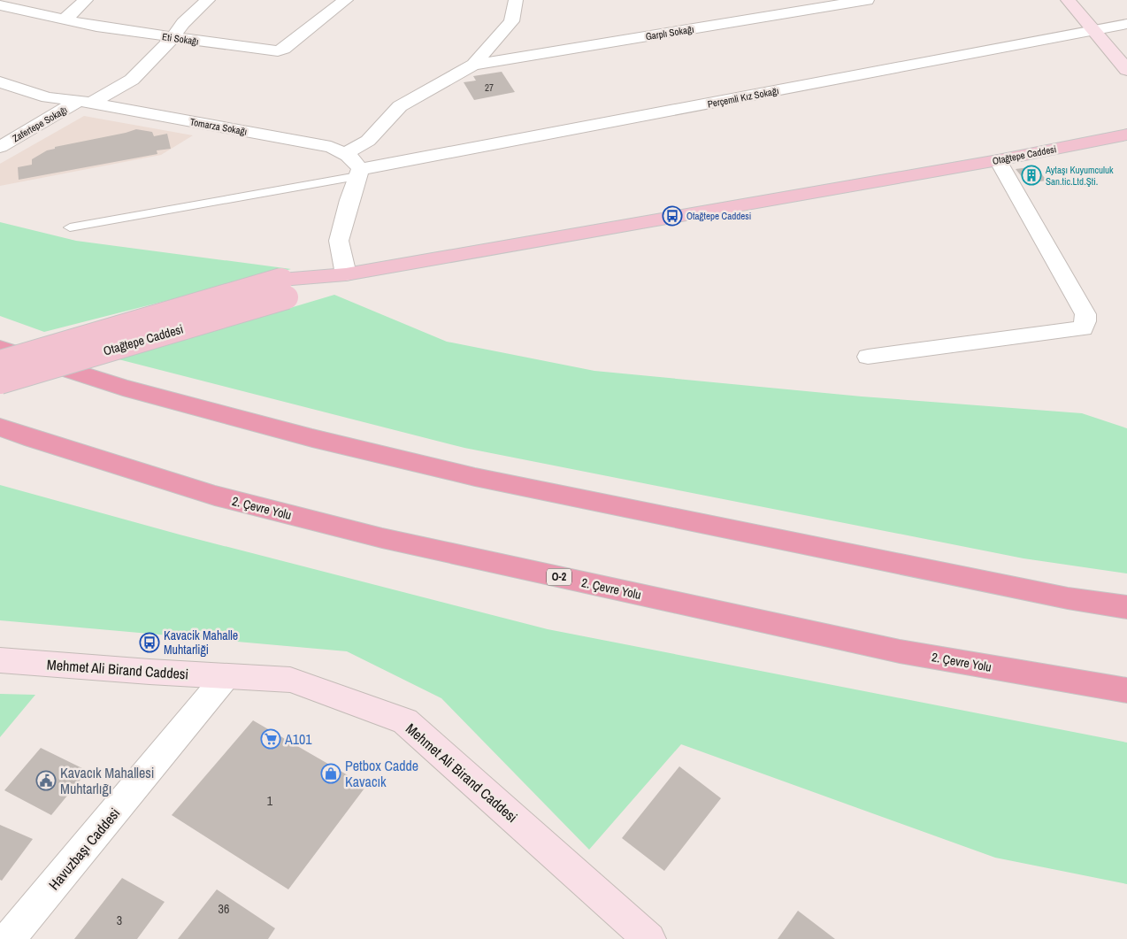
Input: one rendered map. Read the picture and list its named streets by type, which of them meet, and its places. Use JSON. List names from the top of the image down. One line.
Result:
{"streets":{"highway":["2. Çevre Yolu","O-2"],"main road":["Otağtepe Caddesi","Mehmet Ali Birand Caddesi"],"street":["Garplı Sokağı","Eti Sokağı","Perçemli Kız Sokağı","Zafertepe Sokağı","Tomarza Sokağı","Havuzbaşı Caddesi"]},"crossings":[["Eti Sokağı","Zafertepe Sokağı"],["Perçemli Kız Sokağı","Tomarza Sokağı"],["Zafertepe Sokağı","Tomarza Sokağı"],["Mehmet Ali Birand Caddesi","Havuzbaşı Caddesi"]],"places":{"building":["Aytaşı Kuyumculuk San.tic.Ltd.Şti."],"bus stop":["Otağtepe Caddesi","Kavacik Mahalle Muhtarliği"],"supermarket":["A101"],"shop":["Petbox Cadde Kavacık"],"public building":["Kavacık Mahallesi Muhtarlığı"]},"house_numbers":["27","1","36","3"]}
